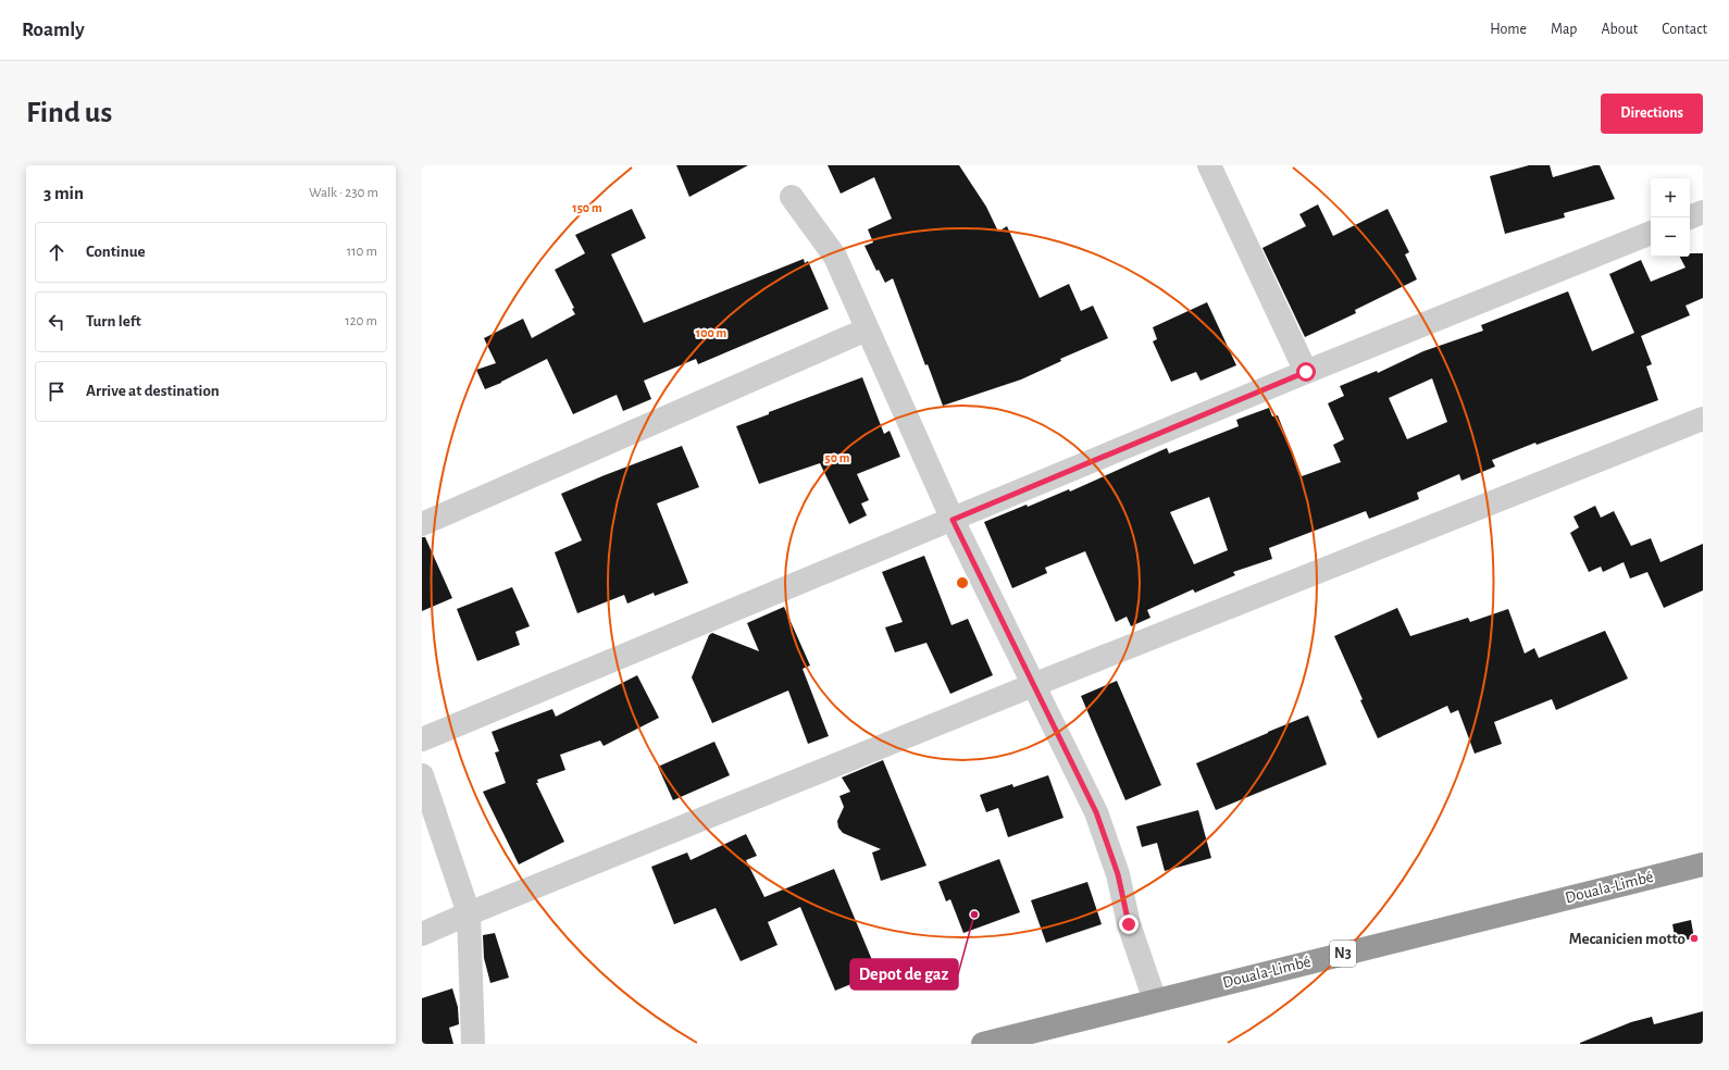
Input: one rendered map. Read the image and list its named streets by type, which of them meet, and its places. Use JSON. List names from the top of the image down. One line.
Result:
{"streets":{"highway":["Douala-Limbé","N3"]},"places":["Depot de gaz","Mecanicien motto"],"page":{"header":"Roamly","nav":["Home","Map","About","Contact"],"buttons":"Directions","title":"Find us","heading":["3 min","Walk · 230 m"],"map_buttons":["+","−"],"list":[["Continue","110 m"],["Turn left","120 m"],"Arrive at destination"]},"rings":["150 m","100 m","50 m"]}
